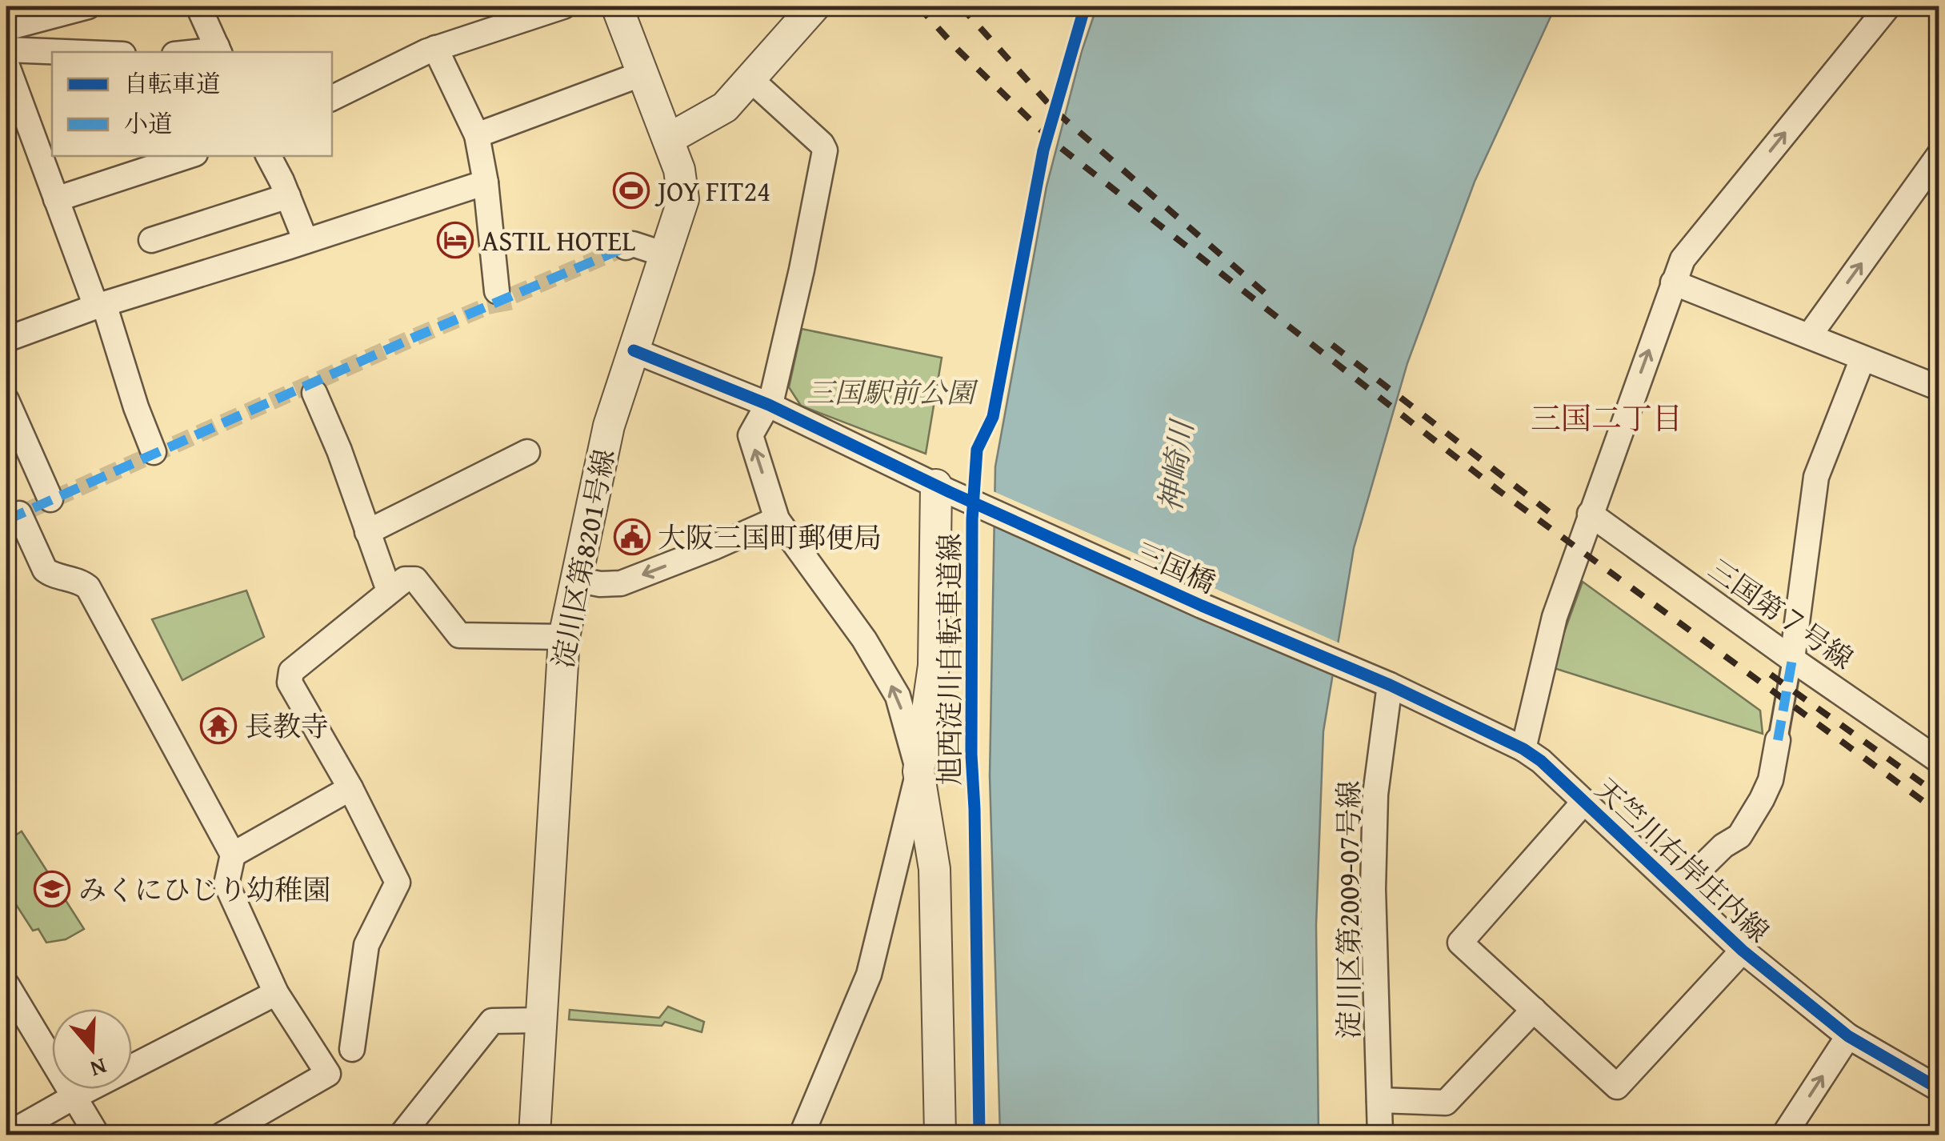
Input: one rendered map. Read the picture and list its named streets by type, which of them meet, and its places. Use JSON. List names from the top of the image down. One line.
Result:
{"streets":{"street":["淀川区第8201号線","三国橋","三国第７号線","天竺川右岸庄内線","淀川区第2009-07号線"],"cycle path":["旭西淀川自転車道線"]},"crossings":[["淀川区第8201号線","三国橋"],["三国橋","天竺川右岸庄内線"],["三国橋","淀川区第2009-07号線"],["天竺川右岸庄内線","淀川区第2009-07号線"]],"districts":["三国二丁目"],"water":["神崎川"],"parks":["三国駅前公園"],"places":{"sports":["JOY FIT24"],"hotel":["ASTIL HOTEL"],"public building":["大阪三国町郵便局"],"temple":["長教寺"],"school or university":["みくにひじり幼稚園"]},"legend":["自転車道","小道"],"north":"bottom"}
